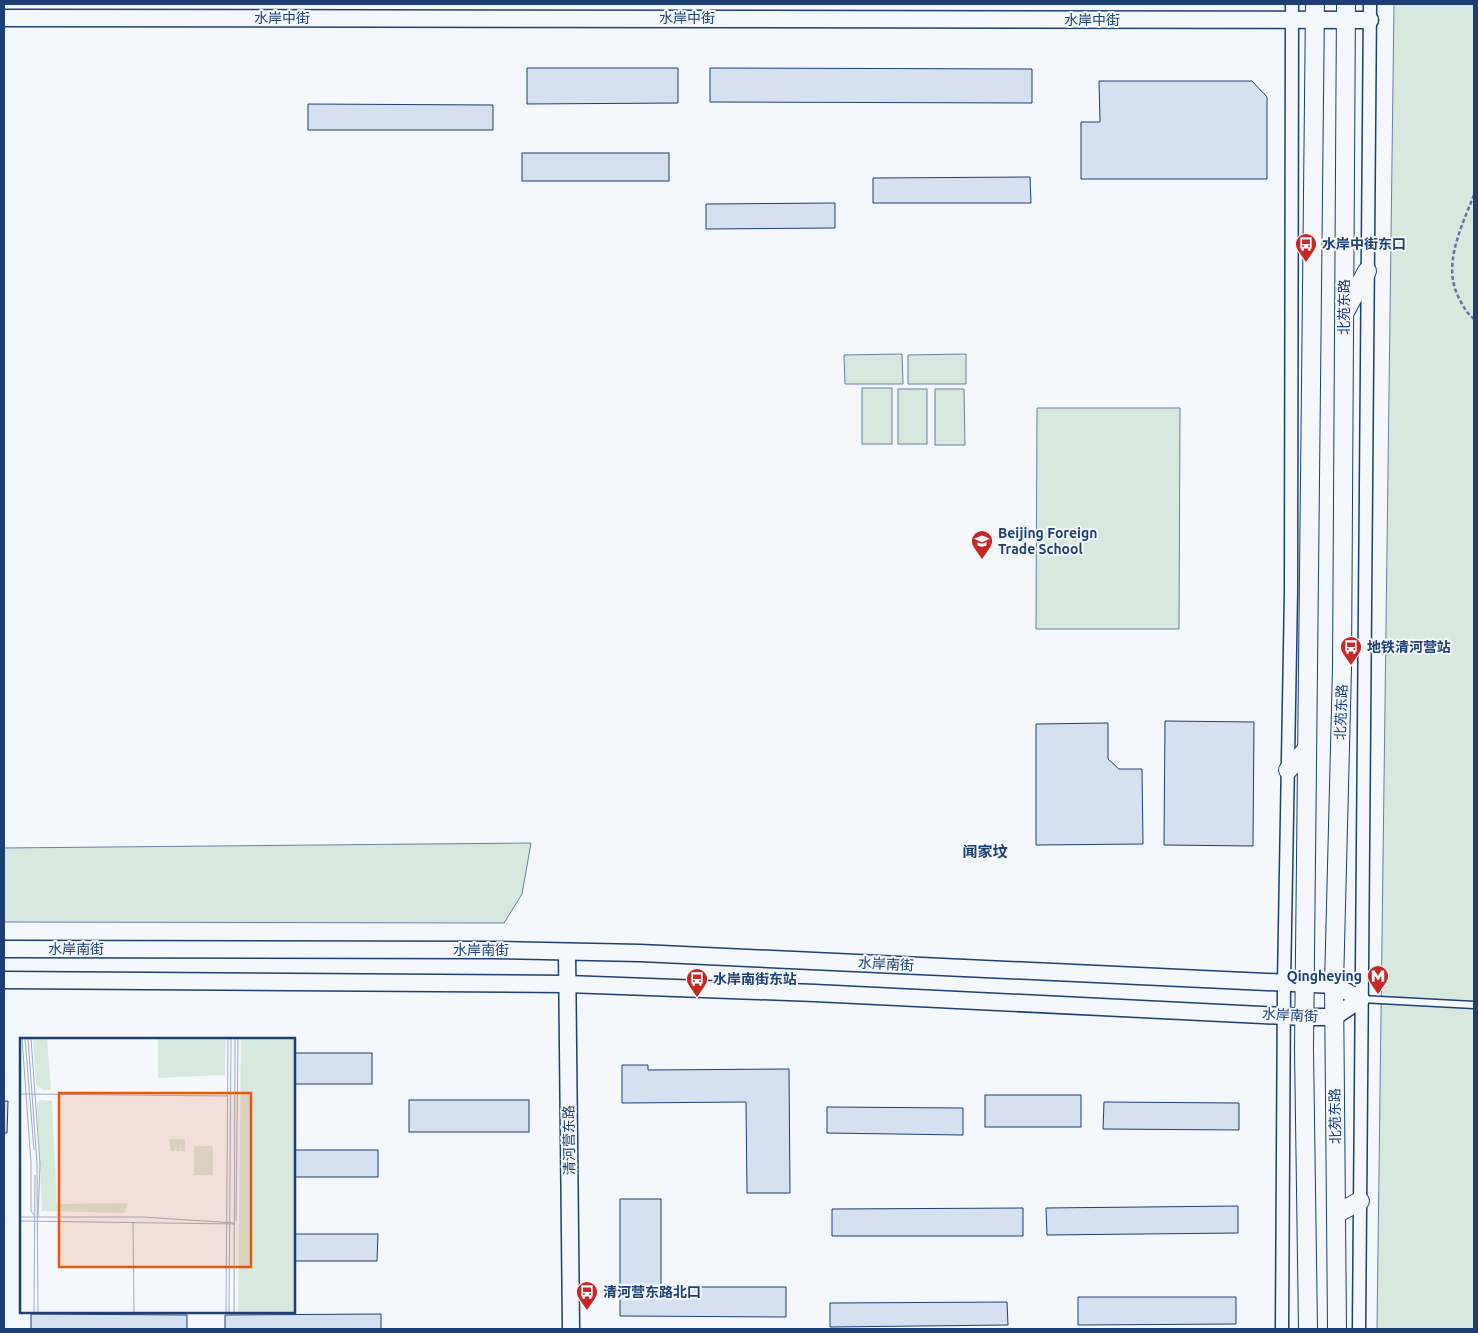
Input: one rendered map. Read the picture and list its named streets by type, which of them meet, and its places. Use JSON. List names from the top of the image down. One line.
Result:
{"streets":{"main road":["北苑东路"],"street":["水岸中街","水岸南街","清河营东路"]},"crossings":[["水岸中街","北苑东路"],["北苑东路","水岸南街"],["水岸南街","清河营东路"]],"districts":["闻家坟"],"places":{"bus stop":["水岸中街东口","地铁清河营站","水岸南街东站","清河营东路北口"],"school or university":["Beijing Foreign Trade School"],"metro station":["Qingheying"]}}
